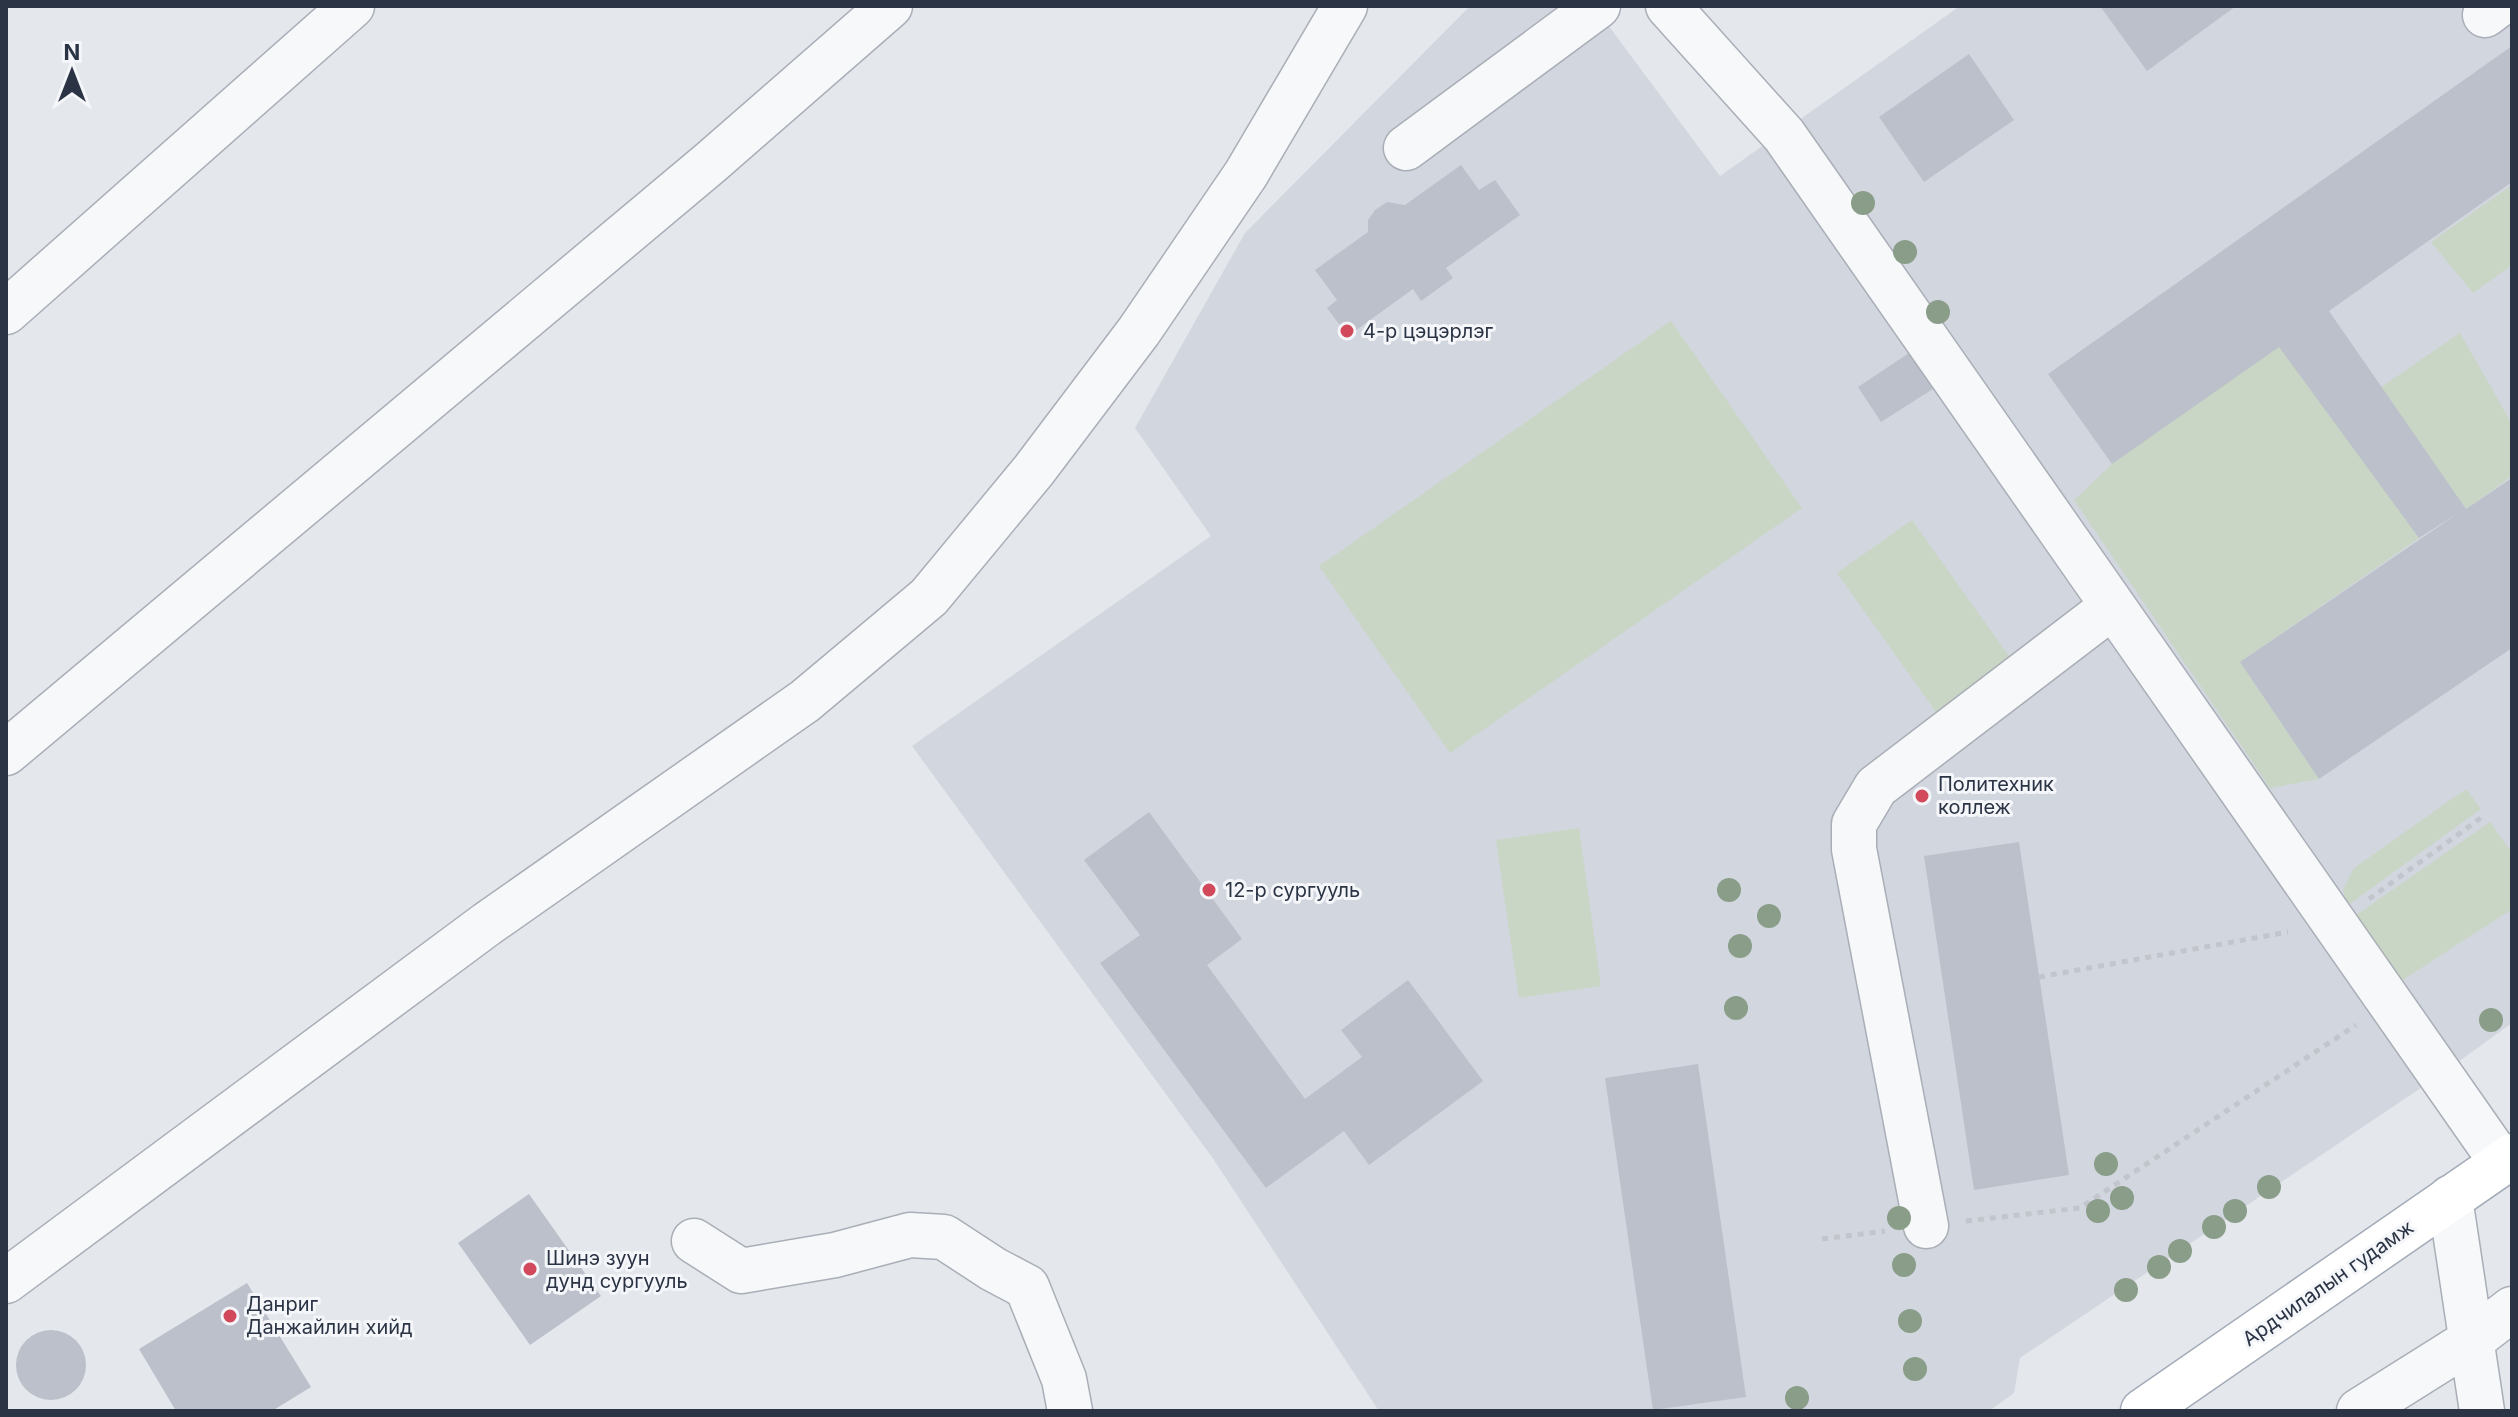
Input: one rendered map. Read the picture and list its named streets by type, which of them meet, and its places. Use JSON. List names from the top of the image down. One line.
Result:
{"streets":{"main road":["Ардчилалын гудамж"]},"places":["4-р цэцэрлэг","Политехник коллеж","12-р сургууль","Шинэ зуун дунд сургууль","Данриг Данжайлин хийд"],"north":"top"}
